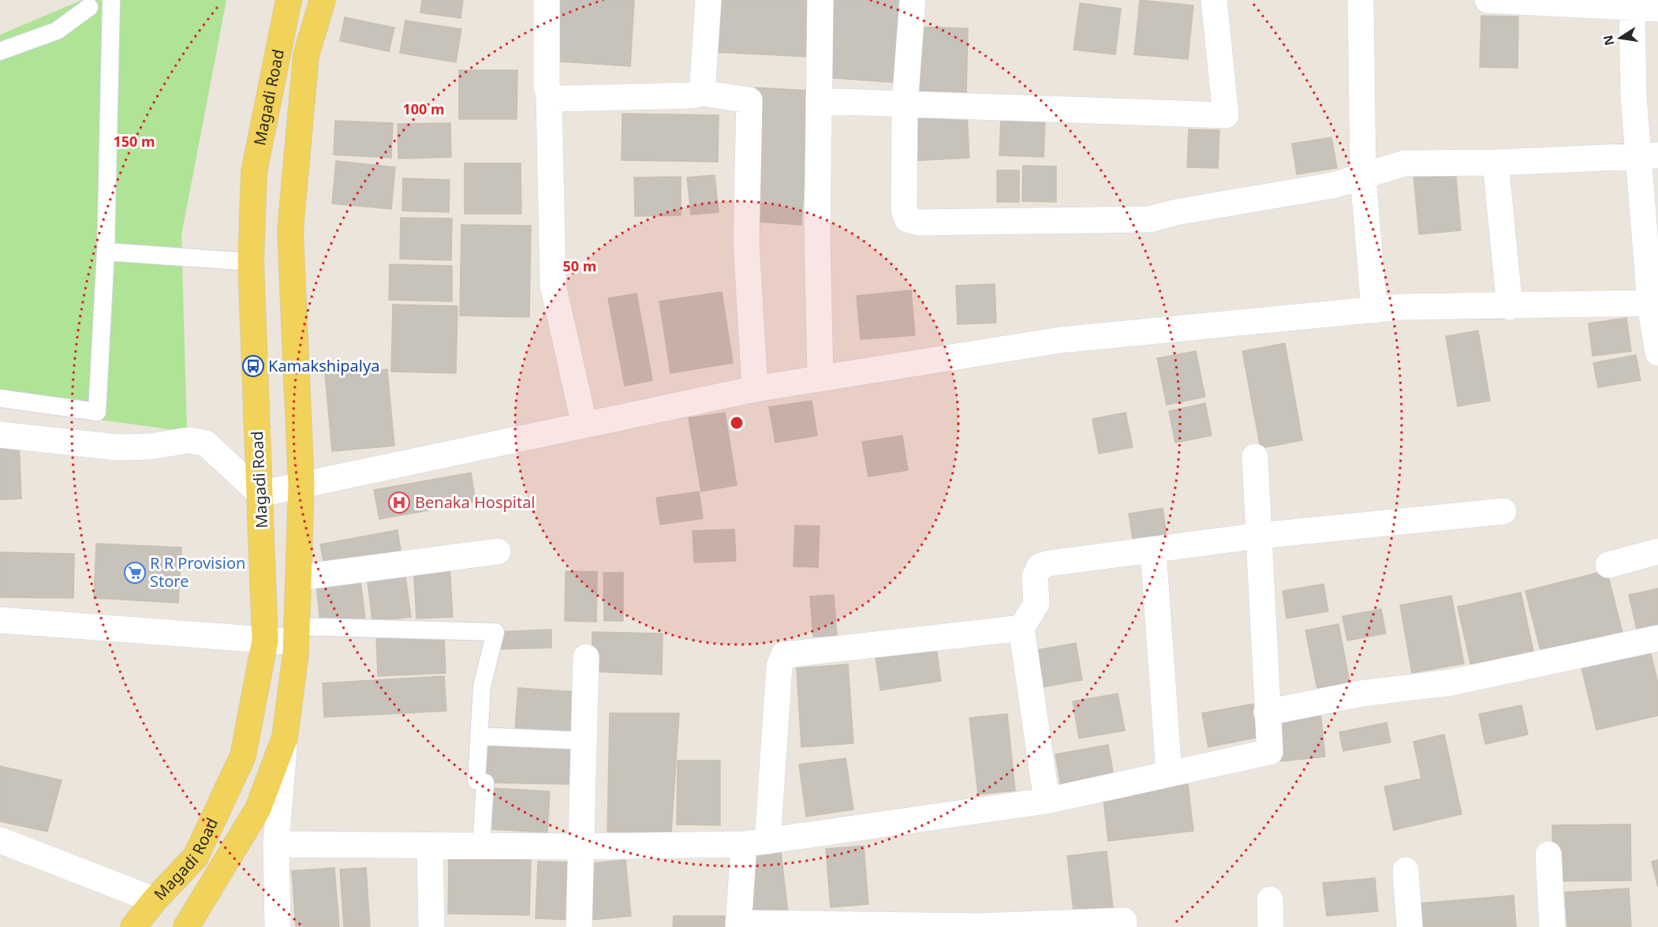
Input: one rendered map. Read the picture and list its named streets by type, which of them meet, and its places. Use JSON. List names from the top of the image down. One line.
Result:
{"streets":{"main road":["Magadi Road"]},"places":{"bus stop":["Kamakshipalya"],"hospital":["Benaka Hospital"],"supermarket":["R R Provision Store"]},"north":"left","rings":["100 m","150 m","50 m"]}
